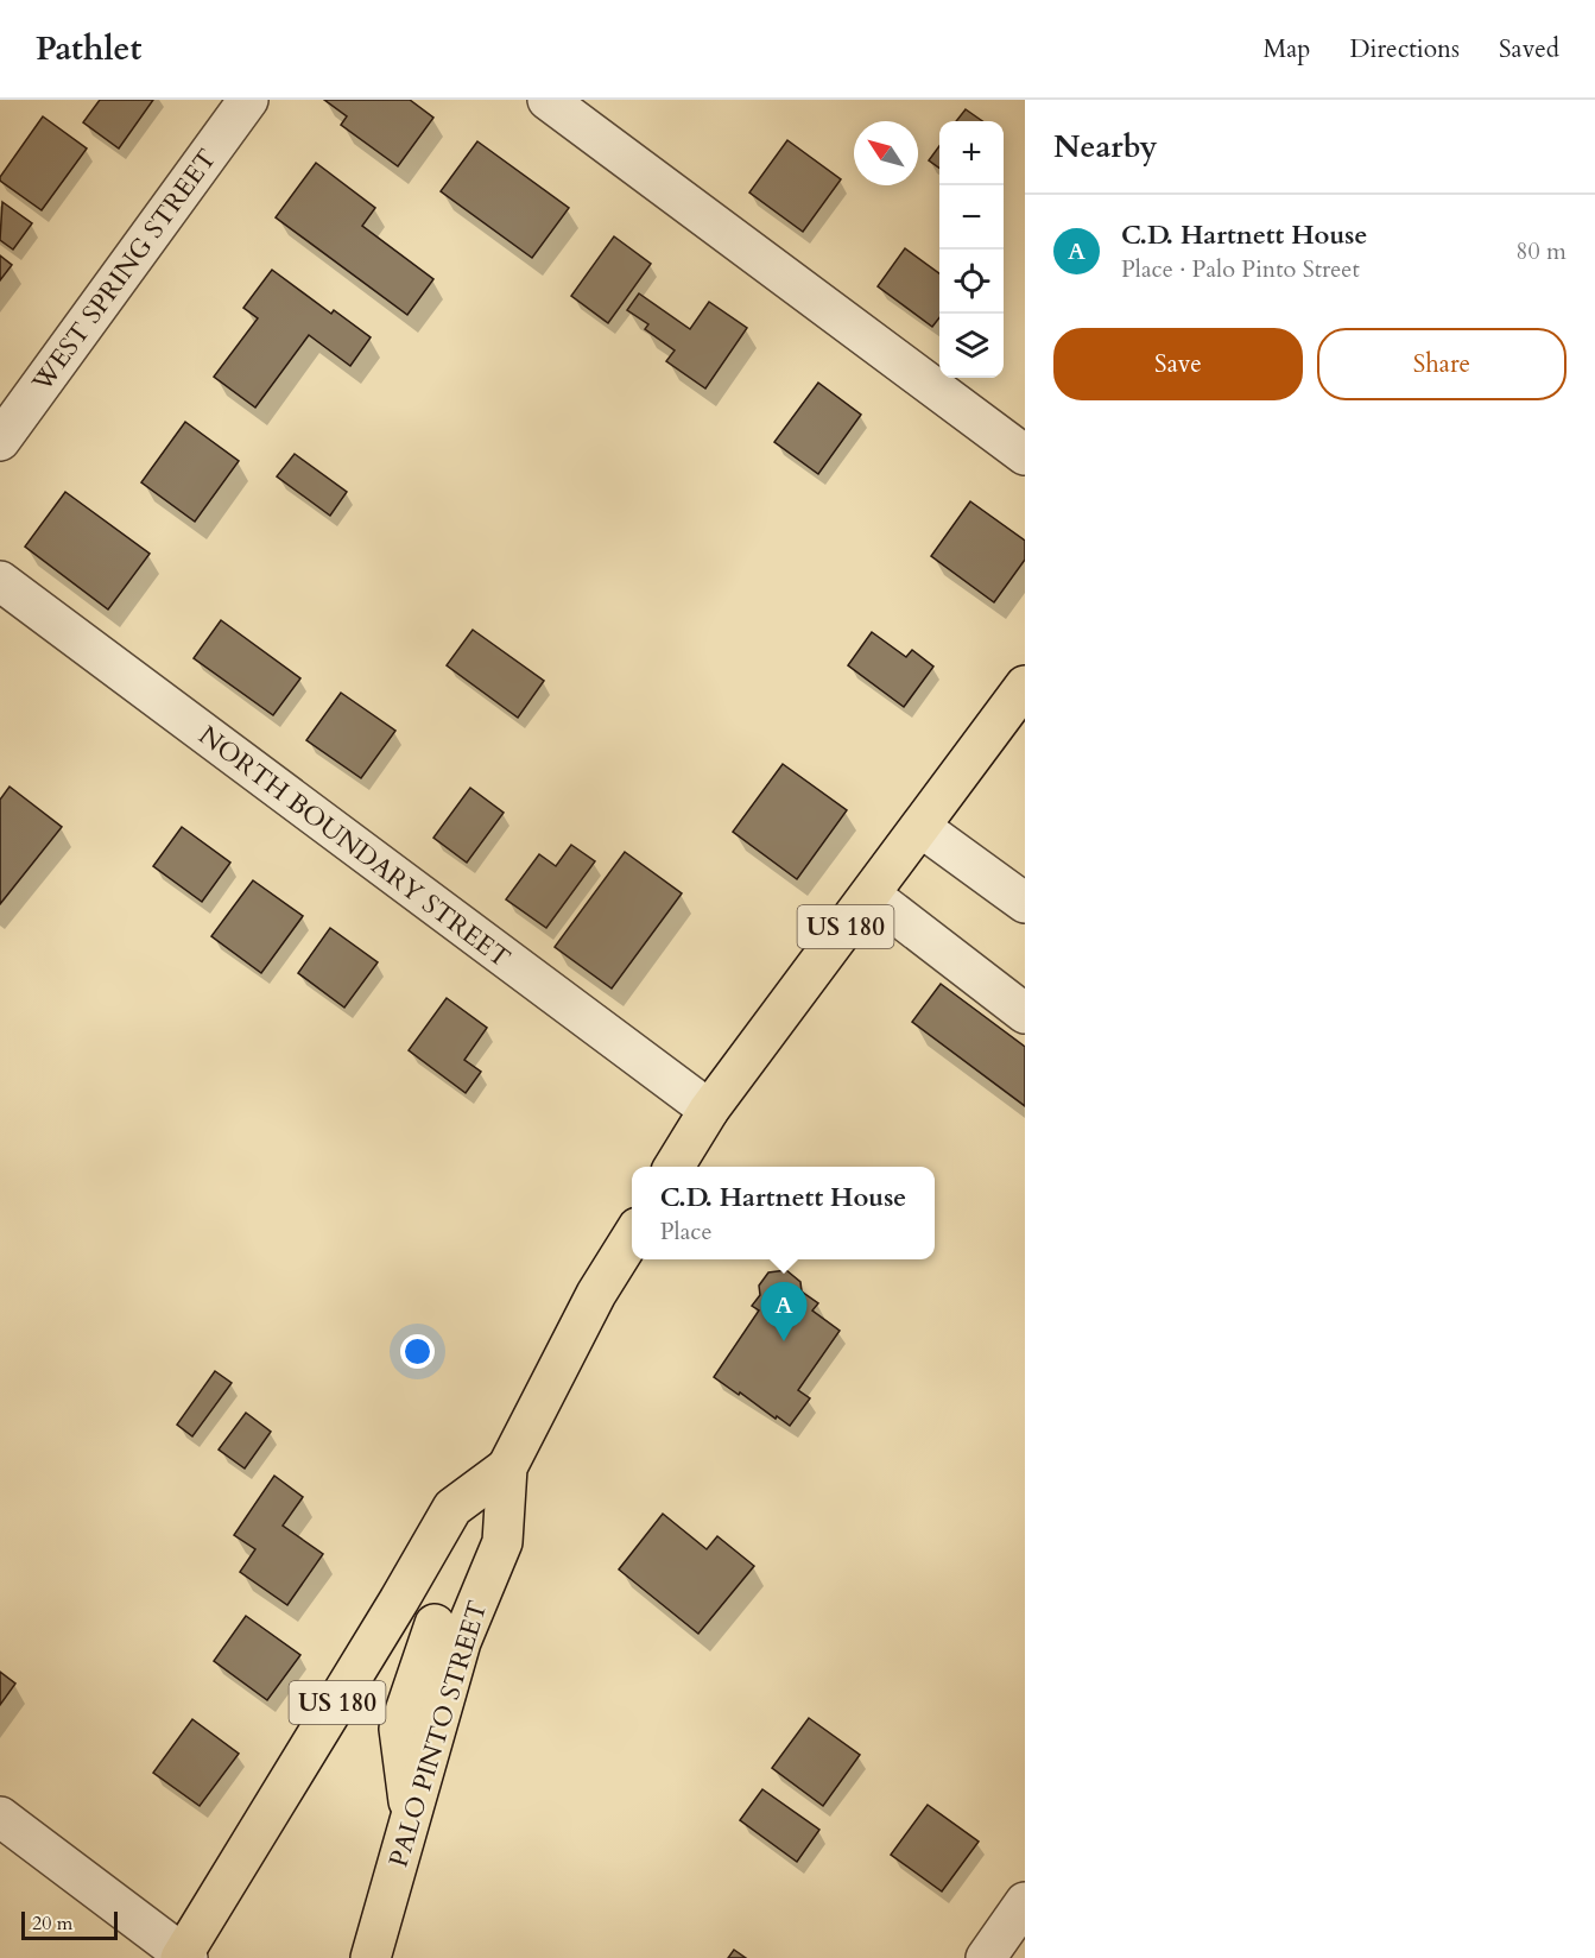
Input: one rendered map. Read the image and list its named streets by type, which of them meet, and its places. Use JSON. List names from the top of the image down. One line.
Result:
{"streets":{"main road":["US 180","PALO PINTO STREET"],"street":["WEST SPRING STREET","NORTH BOUNDARY STREET"]},"crossings":[["NORTH BOUNDARY STREET","US 180"]],"scale_bar":"20 m","north":"top left","page":{"header":"Pathlet","nav":["Map","Directions","Saved"],"heading":"Nearby","map_buttons":["+","−"],"list":[{"mark":"A","name":"C.D. Hartnett House","note":"Place · Palo Pinto Street","value":"80 m"}],"buttons":["Save","Share"],"popup":["C.D. Hartnett House","Place"],"pins":"A","scale":"20 m"}}
